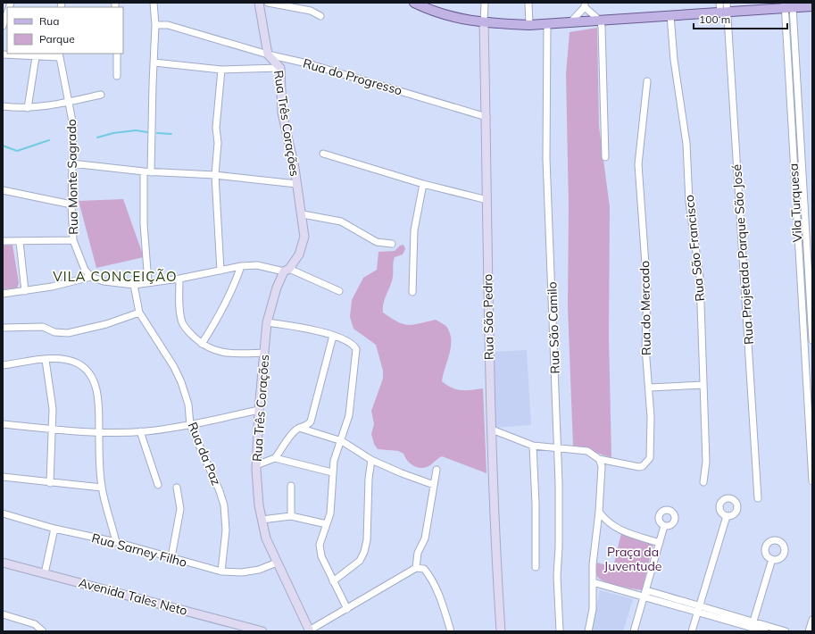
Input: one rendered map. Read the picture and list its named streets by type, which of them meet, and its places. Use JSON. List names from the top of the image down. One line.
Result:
{"streets":{"street":["Rua do Progresso","Rua Três Corações","Rua Monte Sagrado","Vila Turquesa","Rua São Francisco","Rua Projetada Parque São José","Rua do Mercado","Rua São Pedro","Rua São Camilo","Rua da Paz","Rua Sarney Filho","Avenida Tales Neto"]},"crossings":[["Rua do Progresso","Rua Três Corações"],["Rua do Progresso","Rua São Pedro"],["Rua Três Corações","Rua Monte Sagrado"],["Rua Três Corações","Rua Sarney Filho"],["Rua da Paz","Rua Sarney Filho"]],"districts":["VILA CONCEIÇÃO"],"parks":["Praça da Juventude"],"legend":["Rua","Parque"],"scale_bar":"100 m"}
